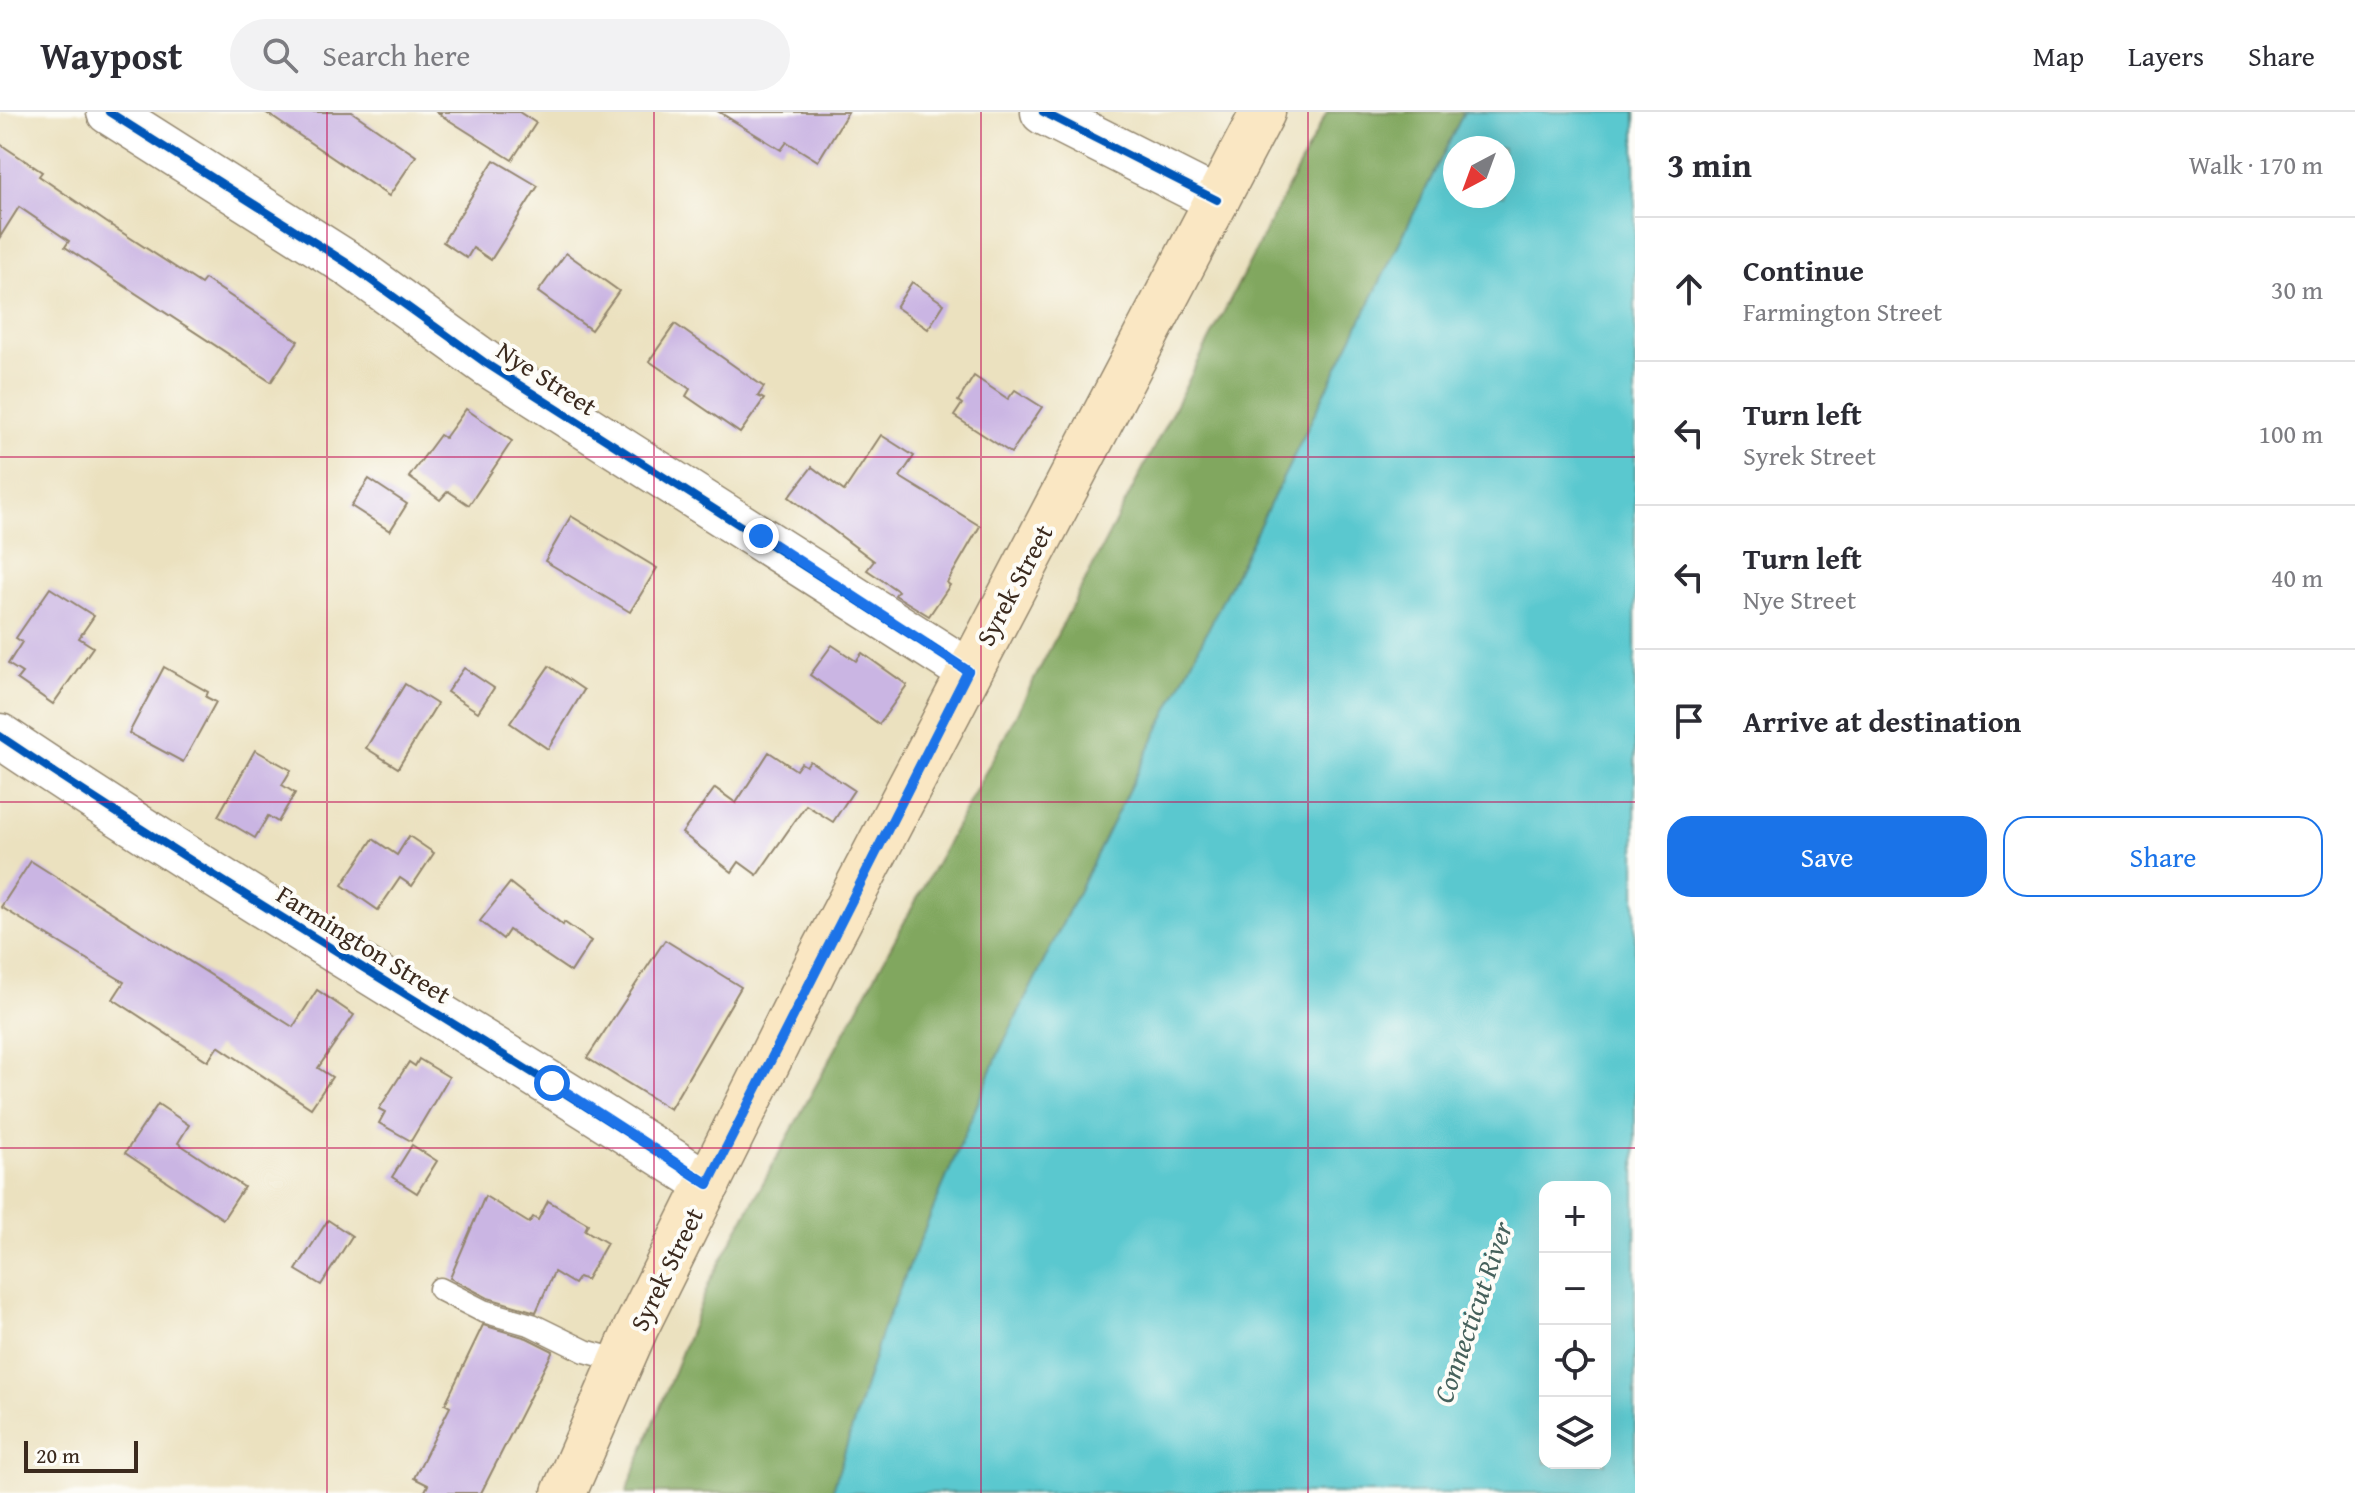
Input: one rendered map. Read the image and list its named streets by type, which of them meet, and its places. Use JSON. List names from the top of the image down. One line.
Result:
{"streets":{"main road":["Syrek Street"],"street":["Nye Street","Farmington Street"]},"crossings":[["Nye Street","Syrek Street"],["Syrek Street","Farmington Street"]],"water":["Connecticut River"],"scale_bar":"20 m","north":"bottom left","page":{"header":"Waypost","search":"Search here","nav":["Map","Layers","Share"],"heading":["3 min","Walk · 170 m"],"list":[["Continue","Farmington Street","30 m"],["Turn left","Syrek Street","100 m"],["Turn left","Nye Street","40 m"],"Arrive at destination"],"buttons":["Save","Share"],"map_buttons":["+","−"],"scale":"20 m"}}
